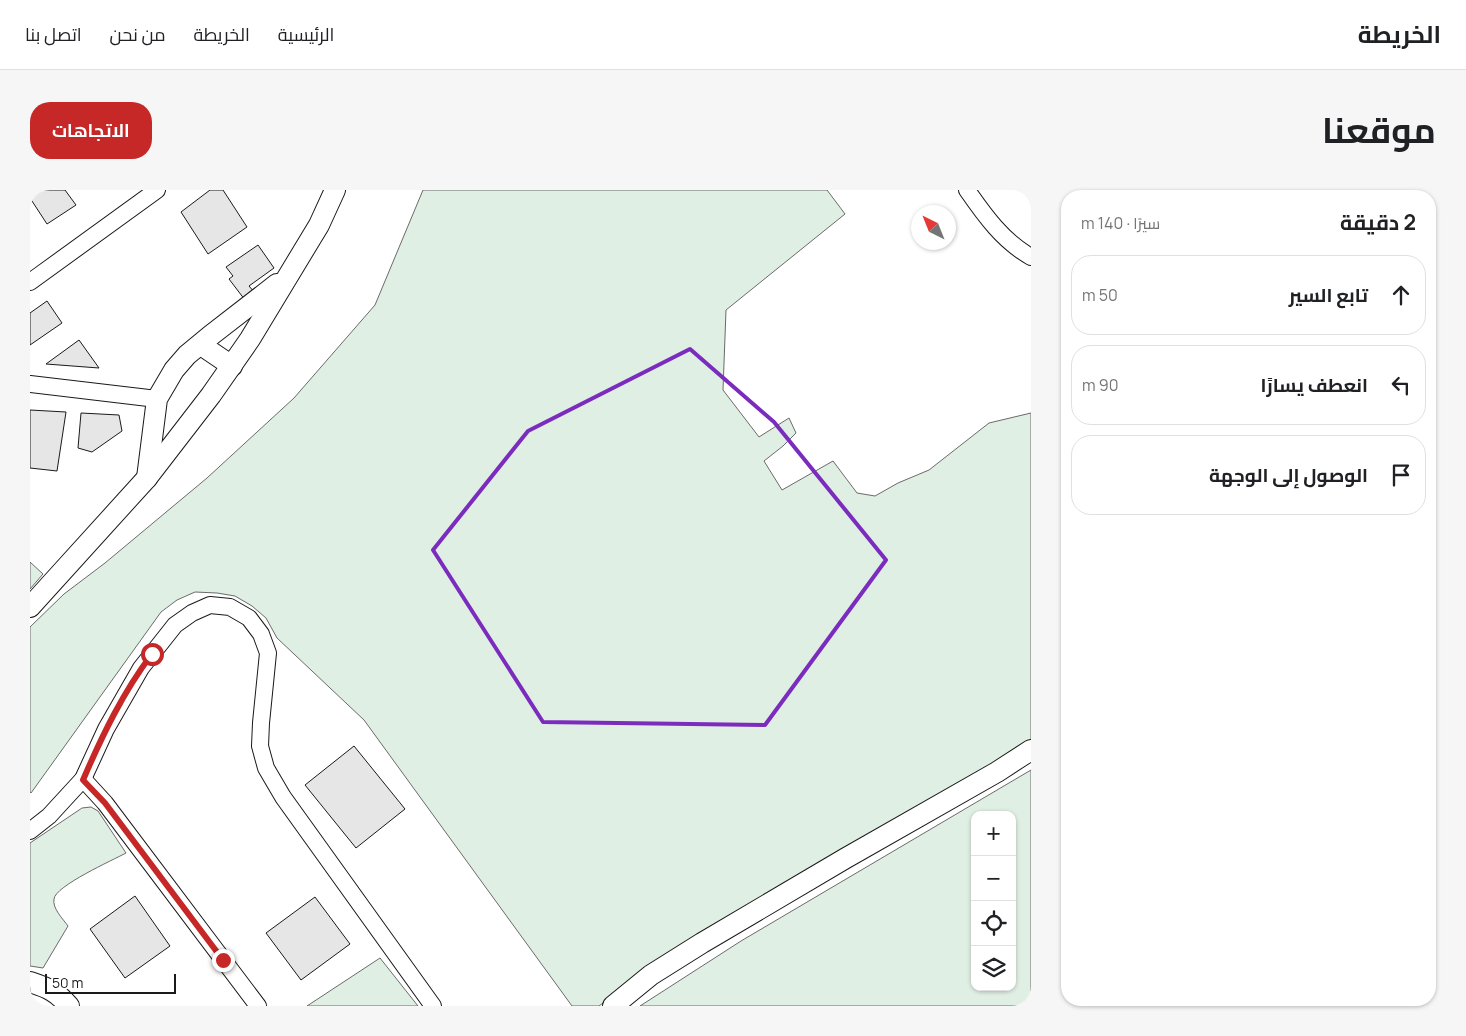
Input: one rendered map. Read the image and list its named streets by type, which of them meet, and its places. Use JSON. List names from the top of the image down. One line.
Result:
{"scale_bar":"50 m","north":"top left","page":{"header":"الخريطة","nav":["الرئيسية","الخريطة","من نحن","اتصل بنا"],"title":"موقعنا","buttons":"الاتجاهات","heading":["2 دقيقة","سيرًا · 140 m"],"list":[["تابع السير","50 m"],["انعطف يسارًا","90 m"],"الوصول إلى الوجهة"],"map_buttons":["+","−"],"scale":"50 m"}}
